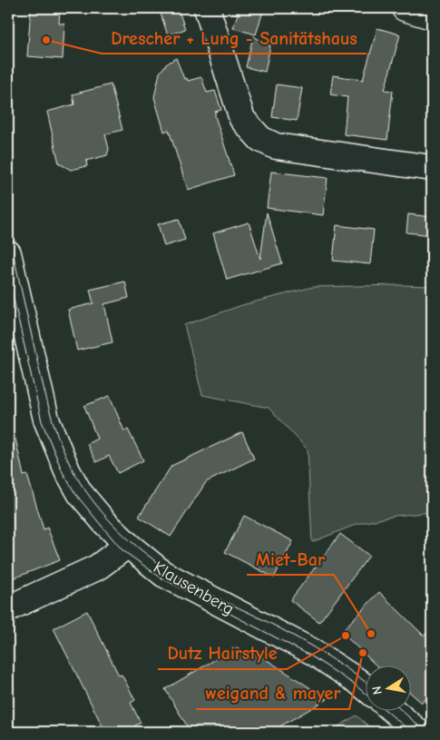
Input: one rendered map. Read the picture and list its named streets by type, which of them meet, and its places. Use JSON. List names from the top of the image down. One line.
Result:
{"streets":{"street":["Klausenberg"]},"places":["Drescher + Lung - Sanitätshaus","Miet-Bar","Dutz Hairstyle","weigand & mayer"],"north":"left"}
